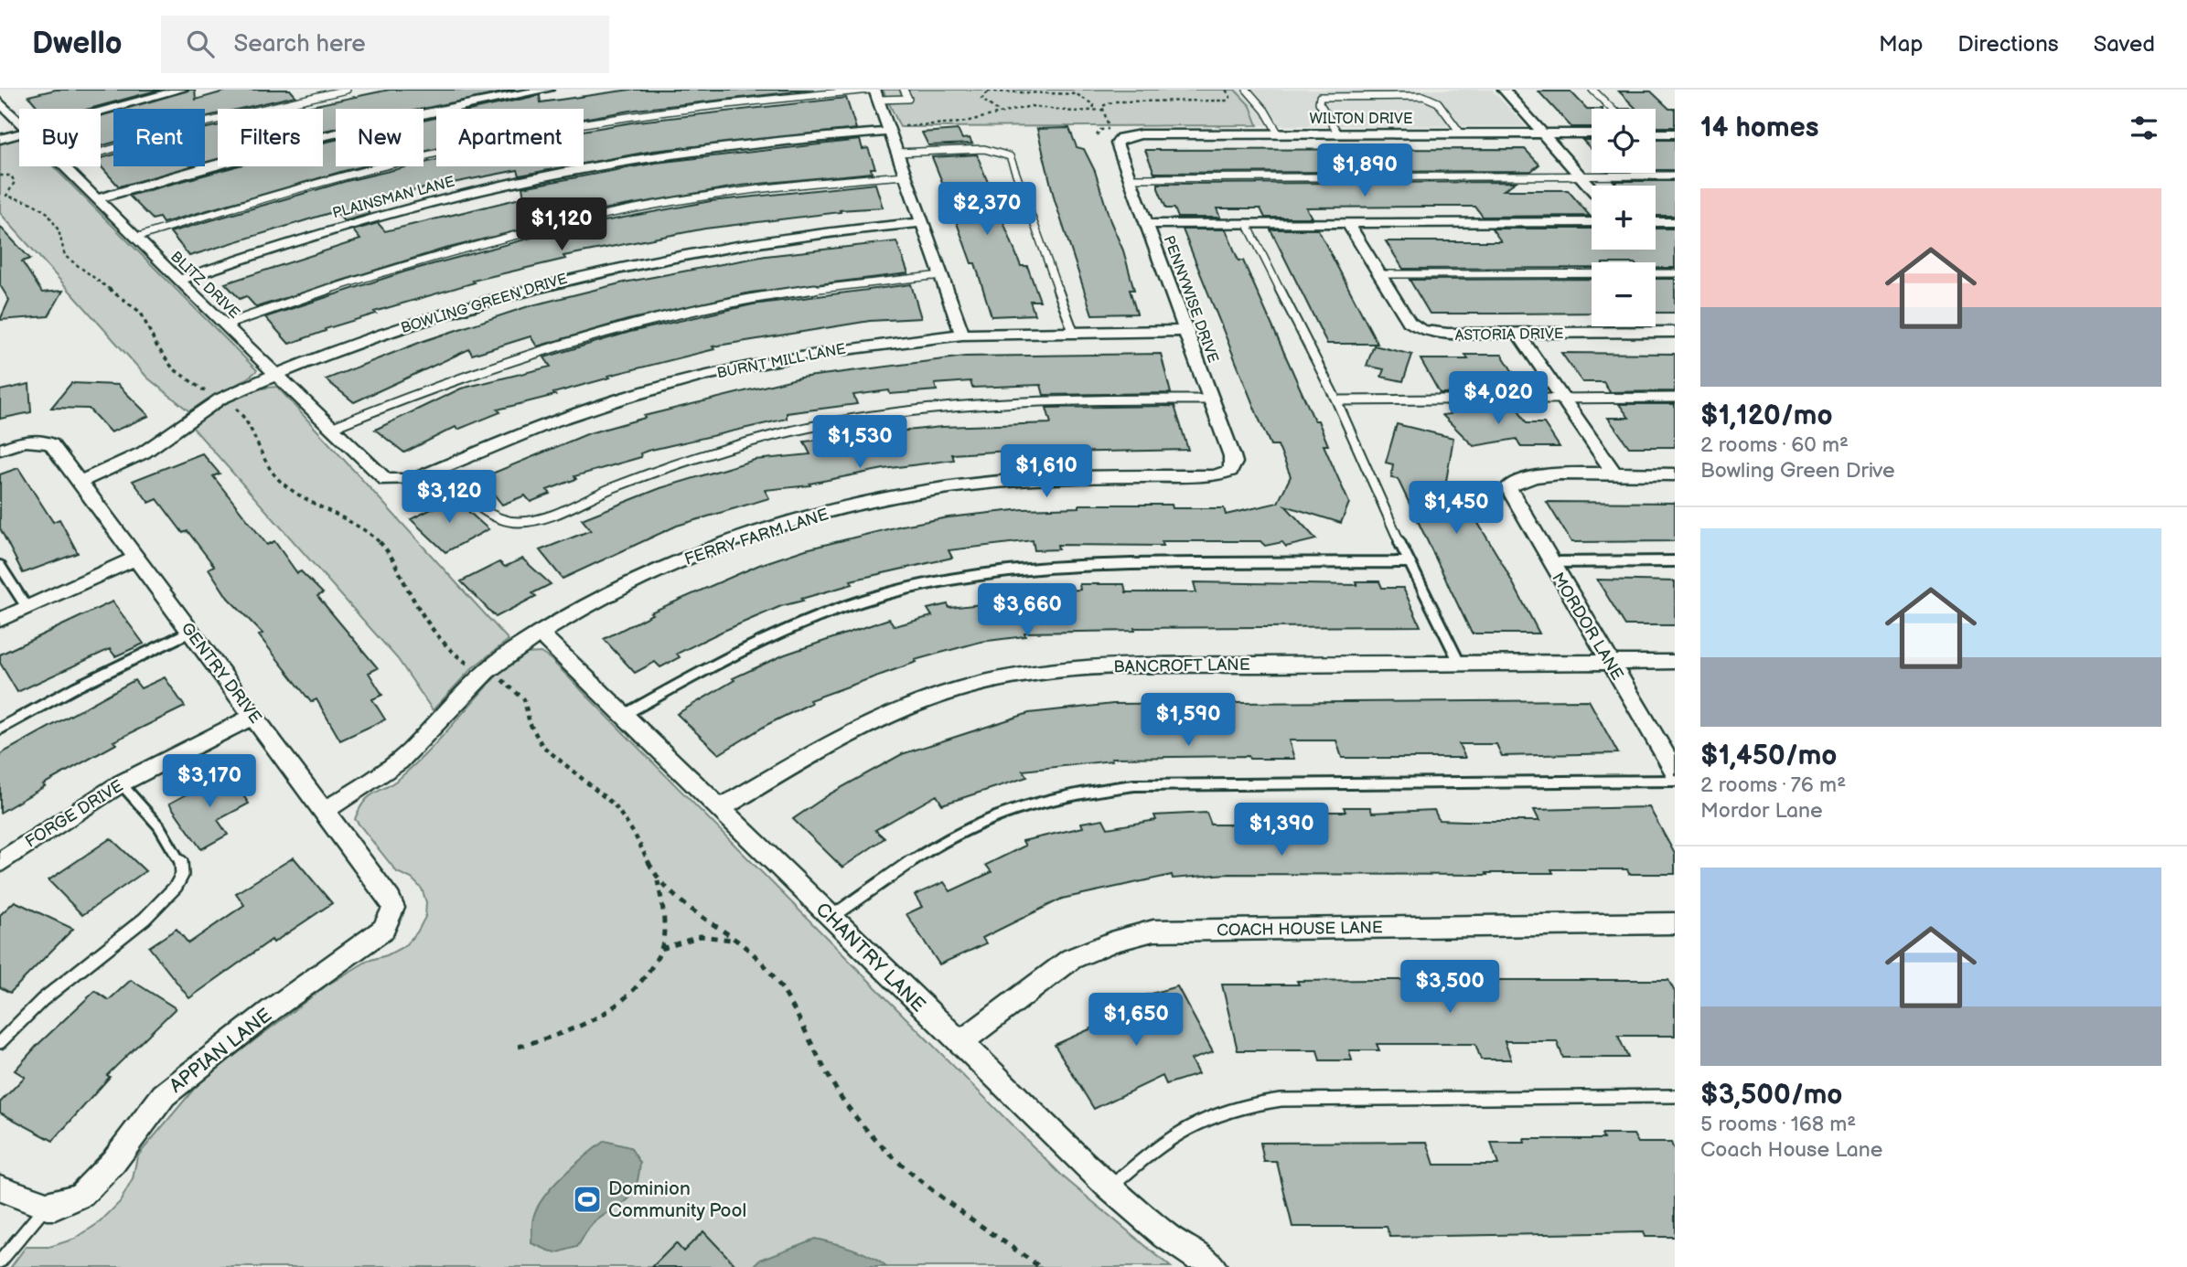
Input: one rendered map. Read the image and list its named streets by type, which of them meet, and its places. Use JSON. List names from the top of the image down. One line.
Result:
{"streets":{"street":["WILTON DRIVE","PLAINSMAN LANE","BLITZ DRIVE","PENNYWISE DRIVE","BOWLING GREEN DRIVE","ASTORIA DRIVE","BURNT MILL LANE","FERRY FARM LANE","MORDOR LANE","BANCROFT LANE","GENTRY DRIVE","FORGE DRIVE","COACH HOUSE LANE","CHANTRY LANE","APPIAN LANE"]},"crossings":[["WILTON DRIVE","PENNYWISE DRIVE"],["PLAINSMAN LANE","BLITZ DRIVE"],["BLITZ DRIVE","BOWLING GREEN DRIVE"],["BLITZ DRIVE","BURNT MILL LANE"],["PENNYWISE DRIVE","BURNT MILL LANE"],["PENNYWISE DRIVE","FERRY FARM LANE"],["BOWLING GREEN DRIVE","GENTRY DRIVE"],["FERRY FARM LANE","GENTRY DRIVE"],["FERRY FARM LANE","CHANTRY LANE"],["MORDOR LANE","BANCROFT LANE"],["BANCROFT LANE","CHANTRY LANE"],["GENTRY DRIVE","FORGE DRIVE"],["GENTRY DRIVE","APPIAN LANE"],["COACH HOUSE LANE","CHANTRY LANE"]],"places":{"sports":["Dominion Community Pool"]},"page":{"header":"Dwello","search":"Search here","nav":["Map","Directions","Saved"],"heading":"14 homes","map_buttons":["+","−"],"chip":["Buy","Rent","Filters","New","Apartment"],"price":["$1,890","$2,370","$1,120","$4,020","$1,530","$1,610","$3,120","$1,450","$3,660","$1,590","$3,170","$1,390","$3,500","$1,650"],"list":[{"name":"$1,120/mo","note":"2 rooms · 60 m² · Bowling Green Drive"},{"name":"$1,450/mo","note":"2 rooms · 76 m² · Mordor Lane"},{"name":"$3,500/mo","note":"5 rooms · 168 m² · Coach House Lane"}]}}
